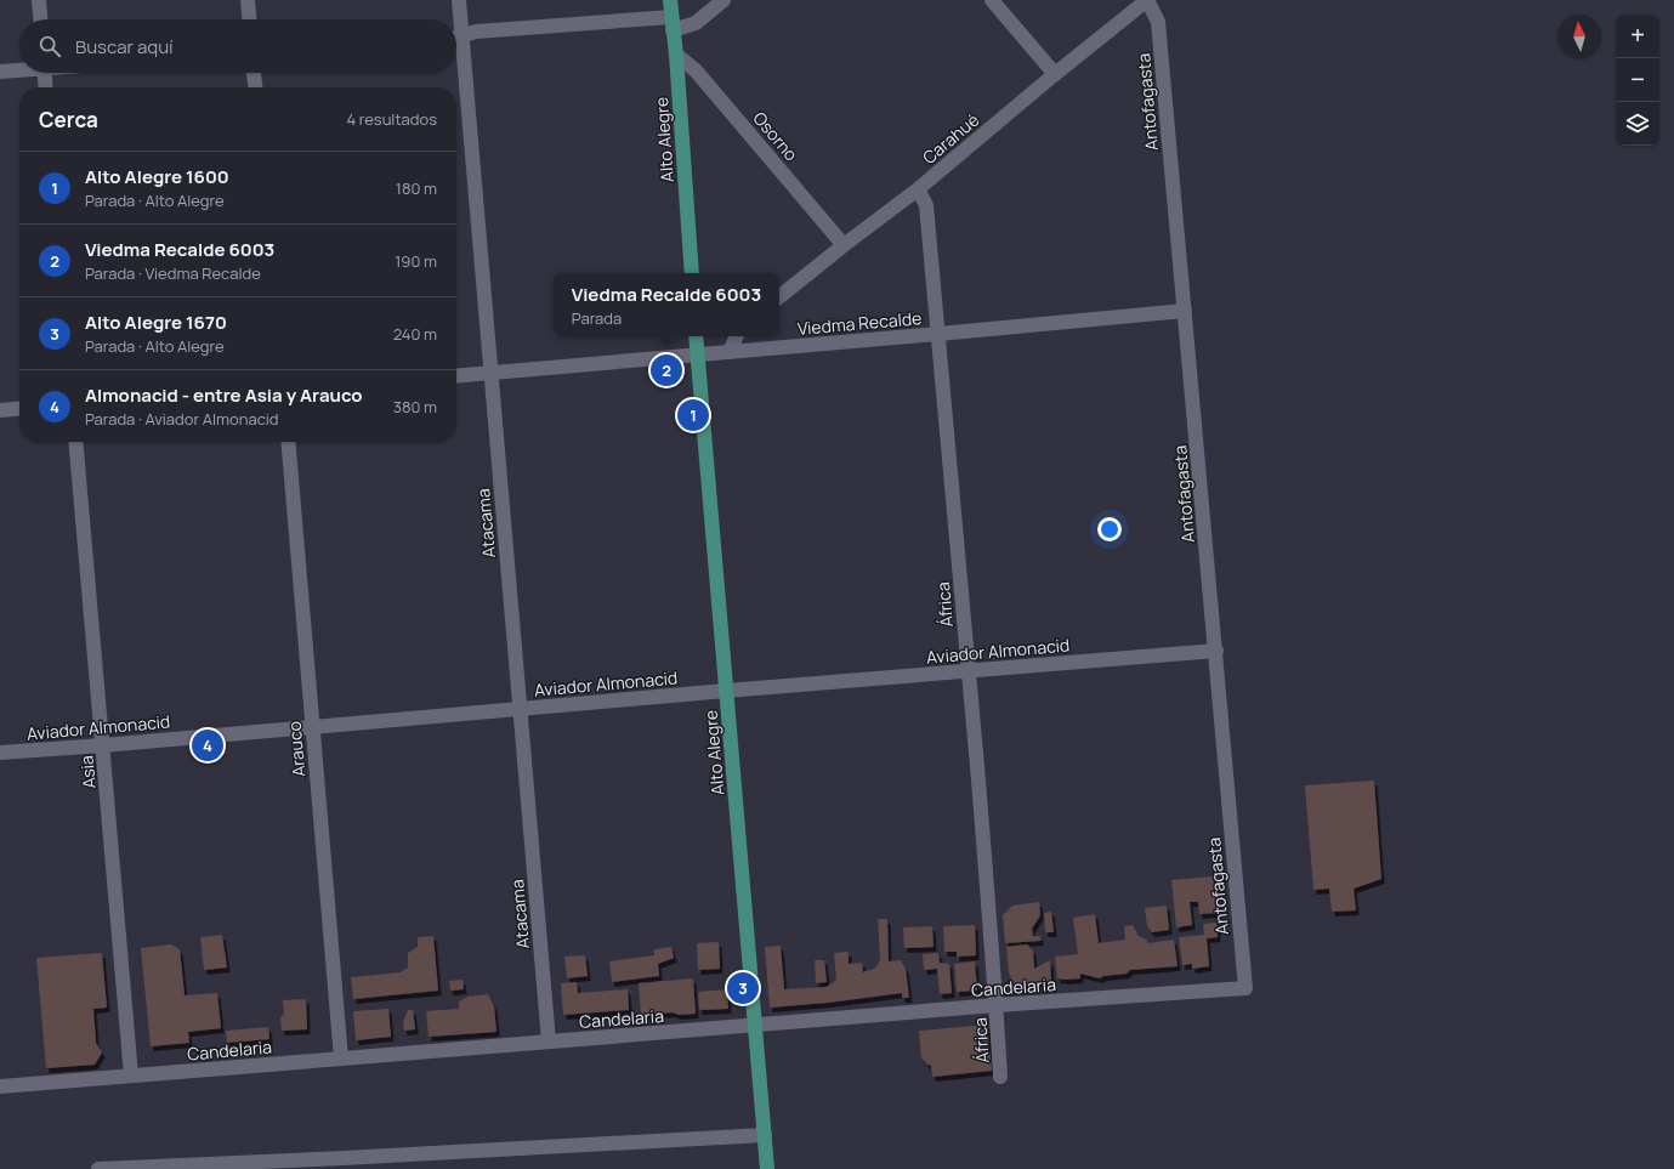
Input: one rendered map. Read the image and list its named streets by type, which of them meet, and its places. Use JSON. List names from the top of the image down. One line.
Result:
{"streets":{"main road":["Alto Alegre"],"street":["Antofagasta","Osorno","Carahué","Viedma Recalde","Atacama","África","Aviador Almonacid","Arauco","Asia","Candelaria"]},"crossings":[["Antofagasta","Carahué"],["Antofagasta","Viedma Recalde"],["Antofagasta","Aviador Almonacid"],["Antofagasta","Candelaria"],["Osorno","Carahué"],["Osorno","Alto Alegre"],["Carahué","África"],["Alto Alegre","Viedma Recalde"],["Alto Alegre","Aviador Almonacid"],["Alto Alegre","Candelaria"],["Viedma Recalde","Atacama"],["Viedma Recalde","África"],["Atacama","Aviador Almonacid"],["Atacama","Candelaria"],["África","Aviador Almonacid"],["África","Candelaria"],["Aviador Almonacid","Arauco"],["Aviador Almonacid","Asia"],["Arauco","Candelaria"],["Asia","Candelaria"]],"north":"top","page":{"map_buttons":["+","−"],"search":"Buscar aquí","heading":["Cerca","4 resultados"],"list":[{"mark":"1","name":"Alto Alegre 1600","note":"Parada · Alto Alegre","value":"180 m"},{"mark":"2","name":"Viedma Recalde 6003","note":"Parada · Viedma Recalde","value":"190 m"},{"mark":"3","name":"Alto Alegre 1670","note":"Parada · Alto Alegre","value":"240 m"},{"mark":"4","name":"Almonacid - entre Asia y Arauco","note":"Parada · Aviador Almonacid","value":"380 m"}],"popup":["Viedma Recalde 6003","Parada"],"pins":["2","1","4","3"]}}
